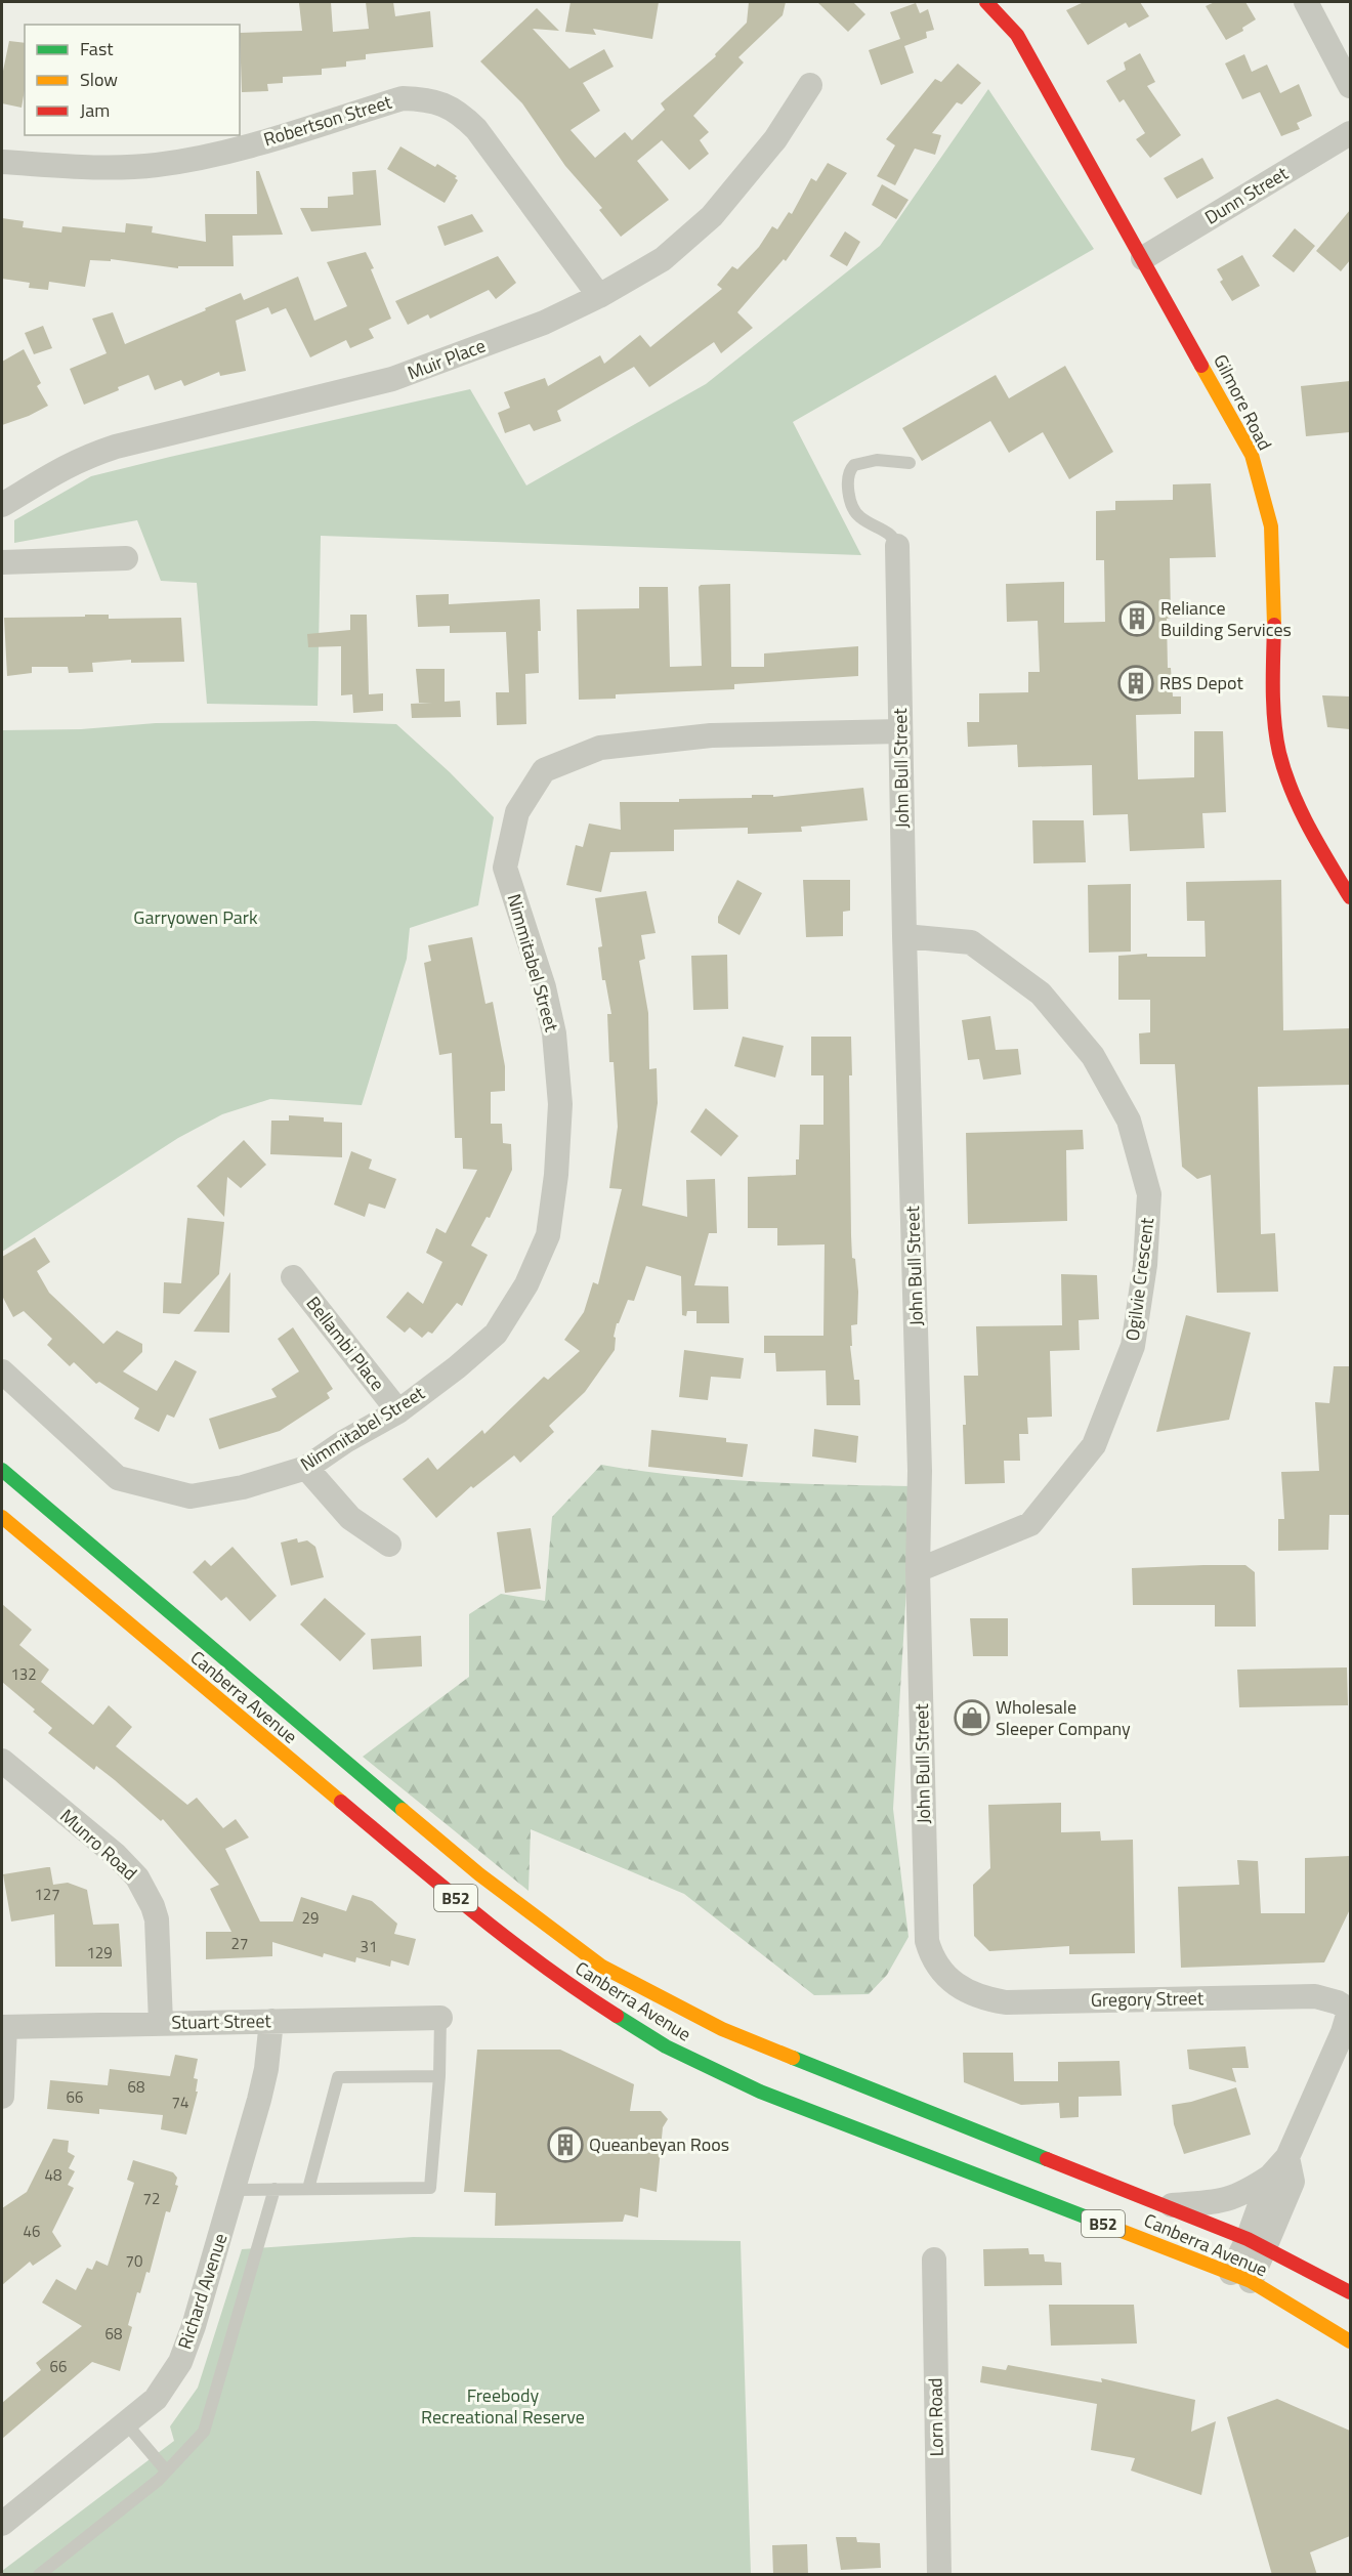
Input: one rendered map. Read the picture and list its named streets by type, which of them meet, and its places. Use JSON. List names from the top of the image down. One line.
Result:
{"streets":{"main road":["Gilmore Road","Canberra Avenue","B52"],"street":["Robertson Street","Dunn Street","Muir Place","John Bull Street","Nimmitabel Street","Ogilvie Crescent","Bellambi Place","Munro Road","Gregory Street","Stuart Street","Richard Avenue","Lorn Road"]},"crossings":[["Robertson Street","Muir Place"],["Dunn Street","Gilmore Road"],["John Bull Street","Nimmitabel Street"],["John Bull Street","Ogilvie Crescent"],["John Bull Street","Gregory Street"],["Nimmitabel Street","Bellambi Place"],["Munro Road","Stuart Street"],["Stuart Street","Richard Avenue"]],"parks":["Garryowen Park","Freebody Recreational Reserve"],"places":{"building":["Reliance Building Services","RBS Depot","Queanbeyan Roos"],"shop":["Wholesale Sleeper Company"]},"house_numbers":["132","127","29","27","31","129","68","66","74","48","72","46","70","68","66"],"legend":["Fast","Slow","Jam"]}
